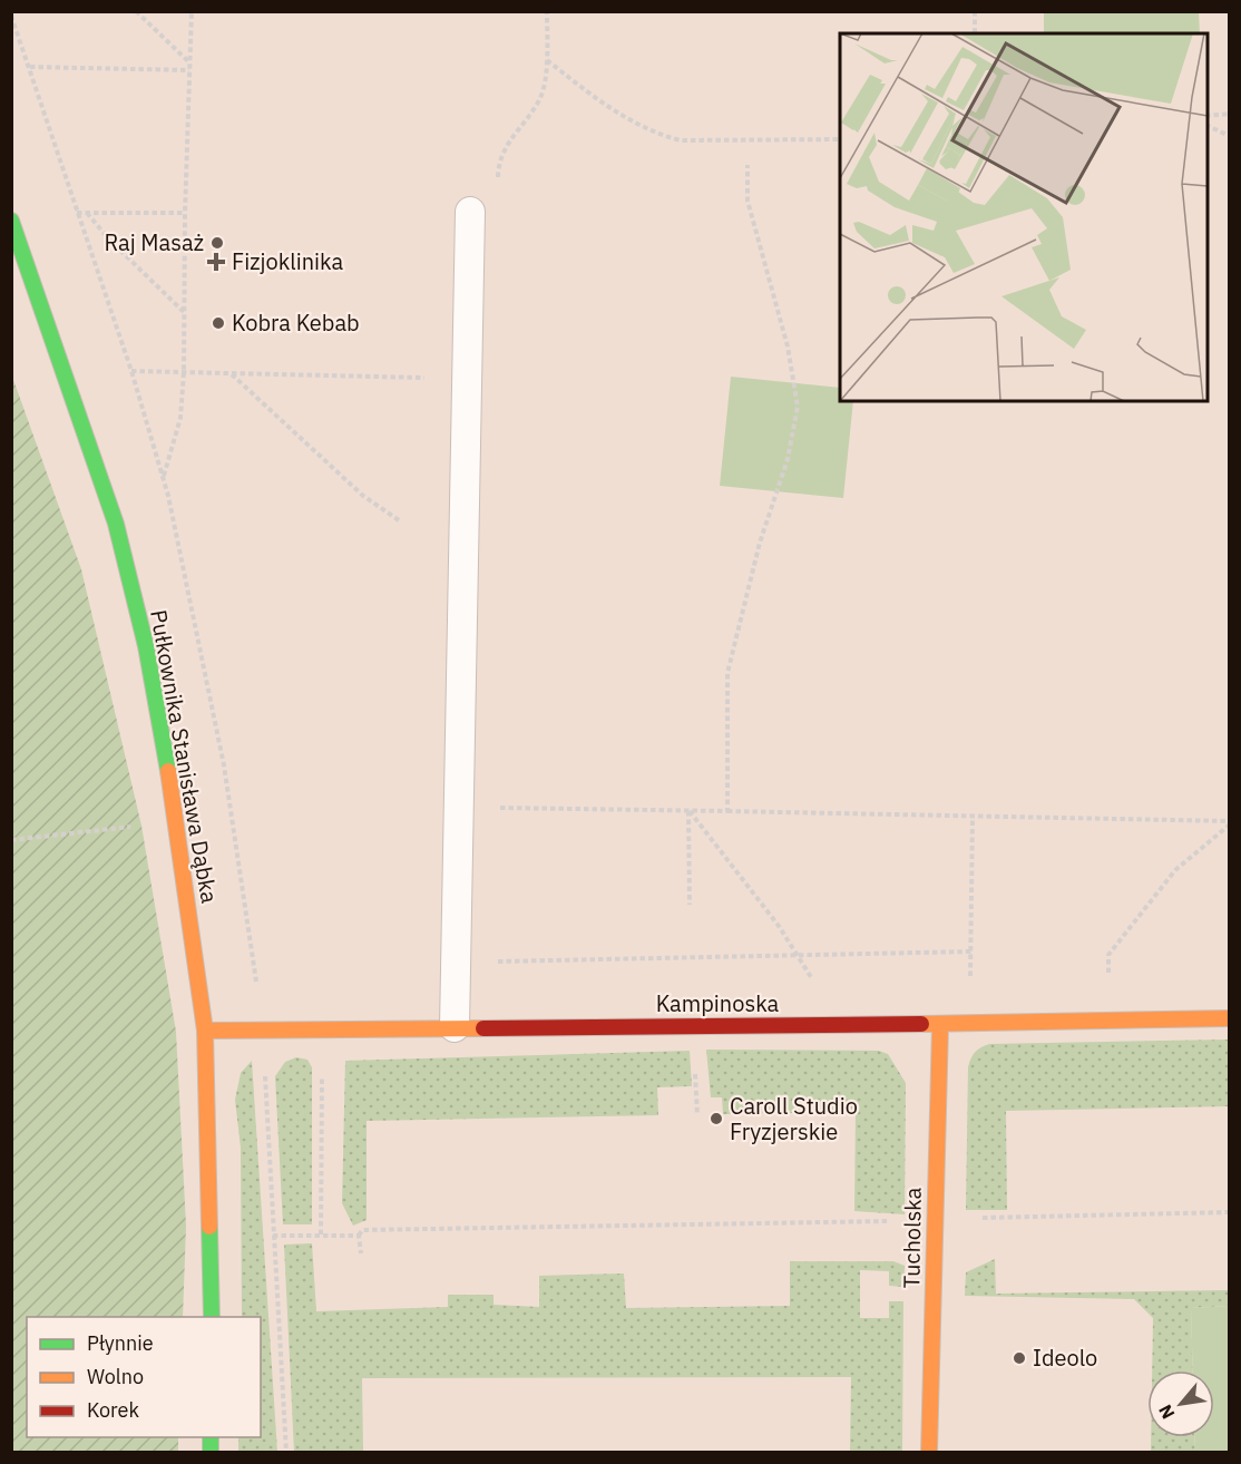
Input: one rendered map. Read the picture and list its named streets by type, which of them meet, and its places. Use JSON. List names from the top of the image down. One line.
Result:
{"streets":{"street":["Pułkownika Stanisława Dąbka","Kampinoska","Tucholska"]},"crossings":[["Pułkownika Stanisława Dąbka","Kampinoska"],["Kampinoska","Tucholska"]],"places":{"other":["Raj Masaż","Kobra Kebab","Caroll Studio Fryzjerskie","Ideolo"],"health":["Fizjoklinika"]},"legend":["Płynnie","Wolno","Korek"],"north":"bottom left"}
